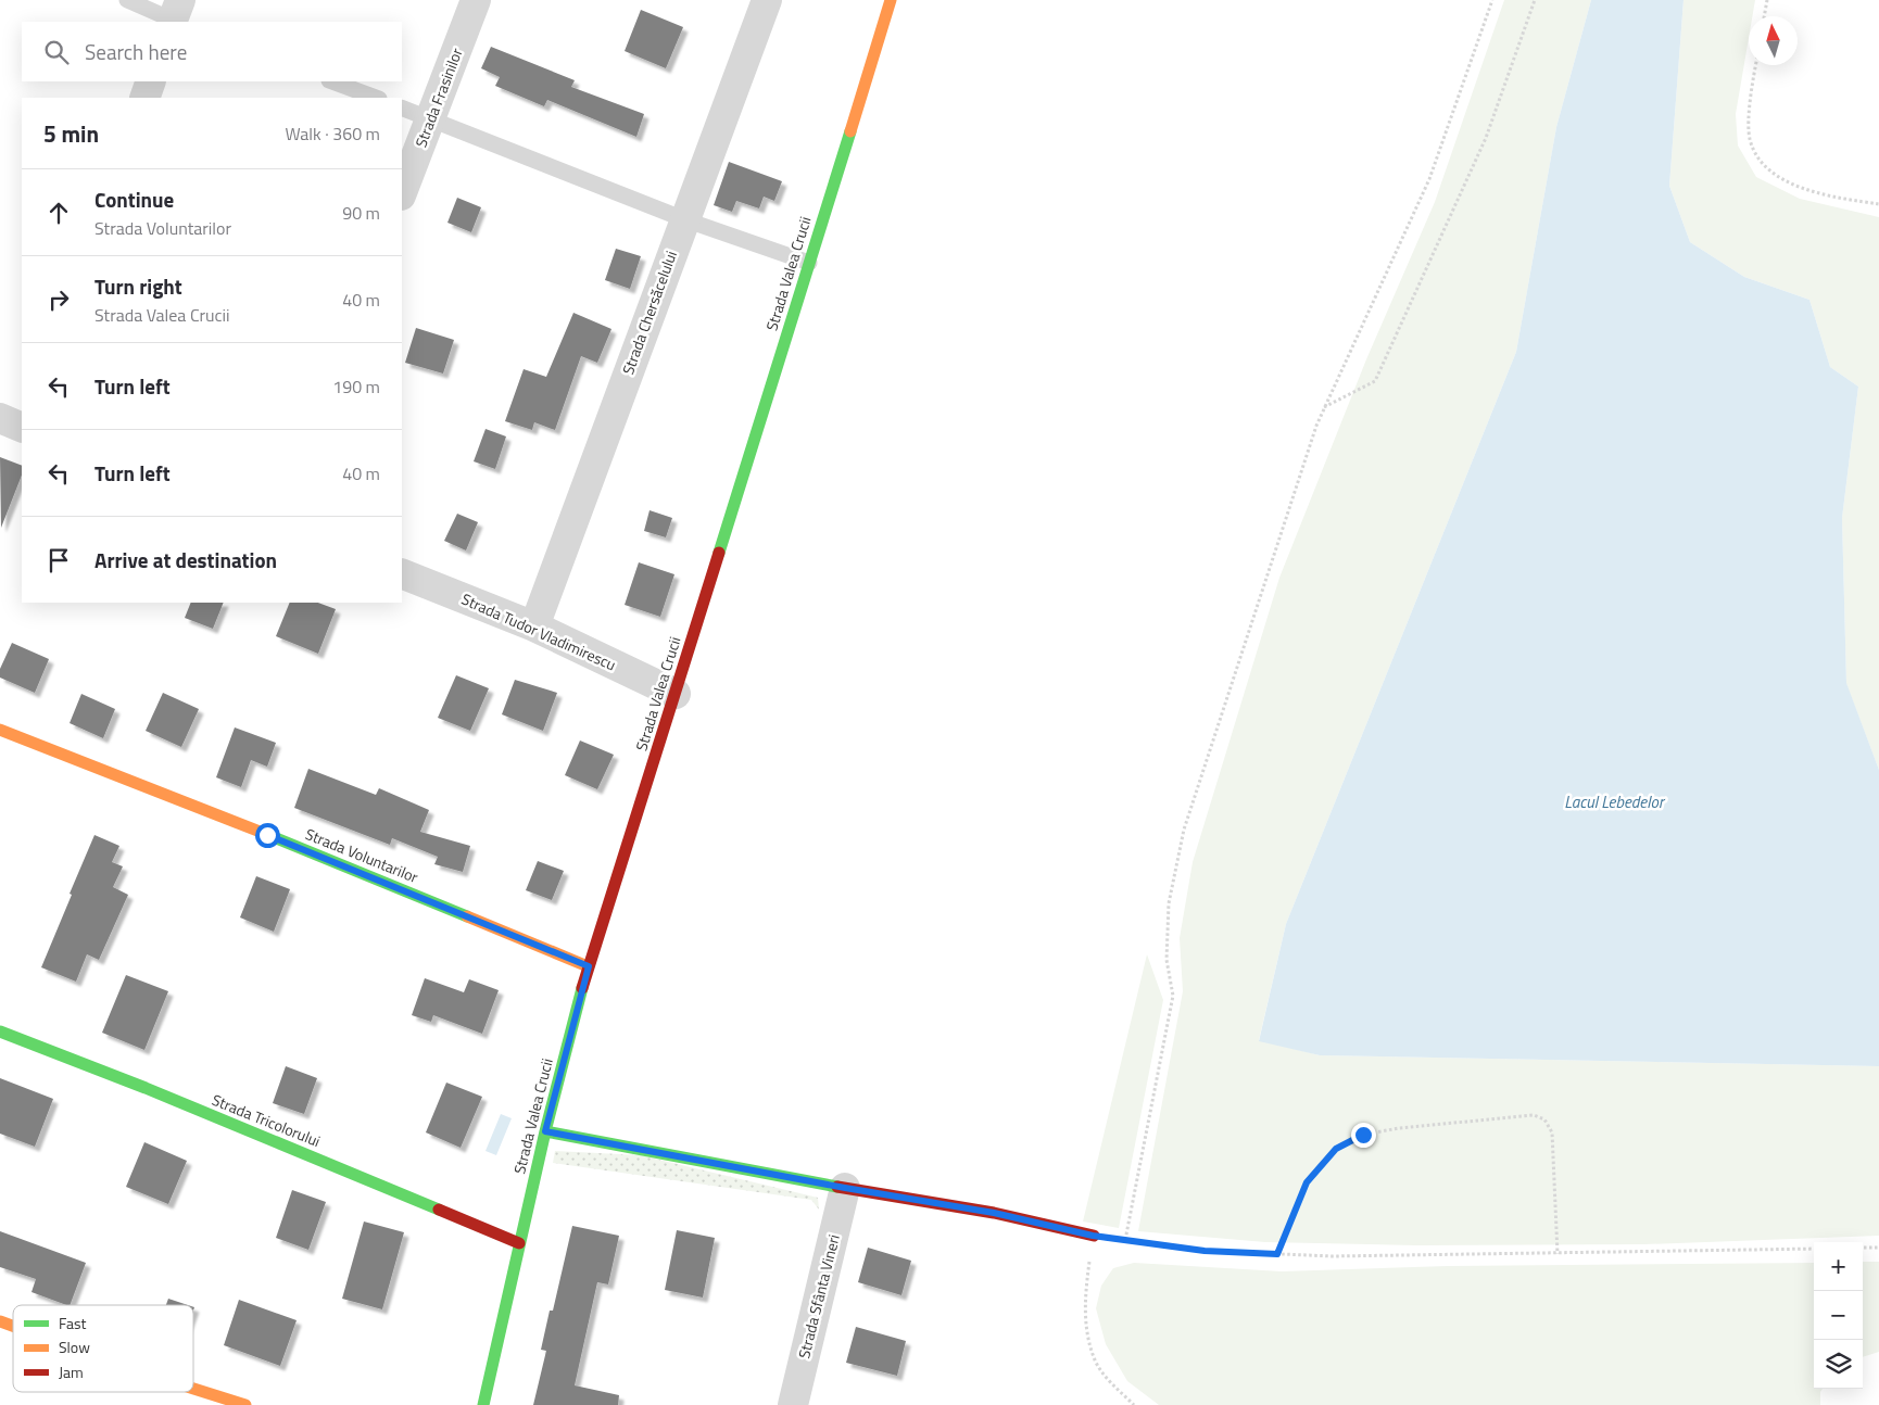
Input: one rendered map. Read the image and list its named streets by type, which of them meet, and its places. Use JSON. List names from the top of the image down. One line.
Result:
{"streets":{"street":["Strada Frasinilor","Strada Valea Crucii","Strada Chersăcelului","Strada Tudor Vladimirescu","Strada Voluntarilor","Strada Tricolorului","Strada Sfânta Vineri"]},"crossings":[["Strada Valea Crucii","Strada Tudor Vladimirescu"],["Strada Valea Crucii","Strada Voluntarilor"],["Strada Valea Crucii","Strada Tricolorului"],["Strada Chersăcelului","Strada Tudor Vladimirescu"]],"water":["Lacul Lebedelor"],"legend":["Fast","Slow","Jam"],"north":"top","page":{"search":"Search here","heading":["5 min","Walk · 360 m"],"list":[["Continue","Strada Voluntarilor","90 m"],["Turn right","Strada Valea Crucii","40 m"],["Turn left","190 m"],["Turn left","40 m"],"Arrive at destination"],"map_buttons":["+","−"]}}
